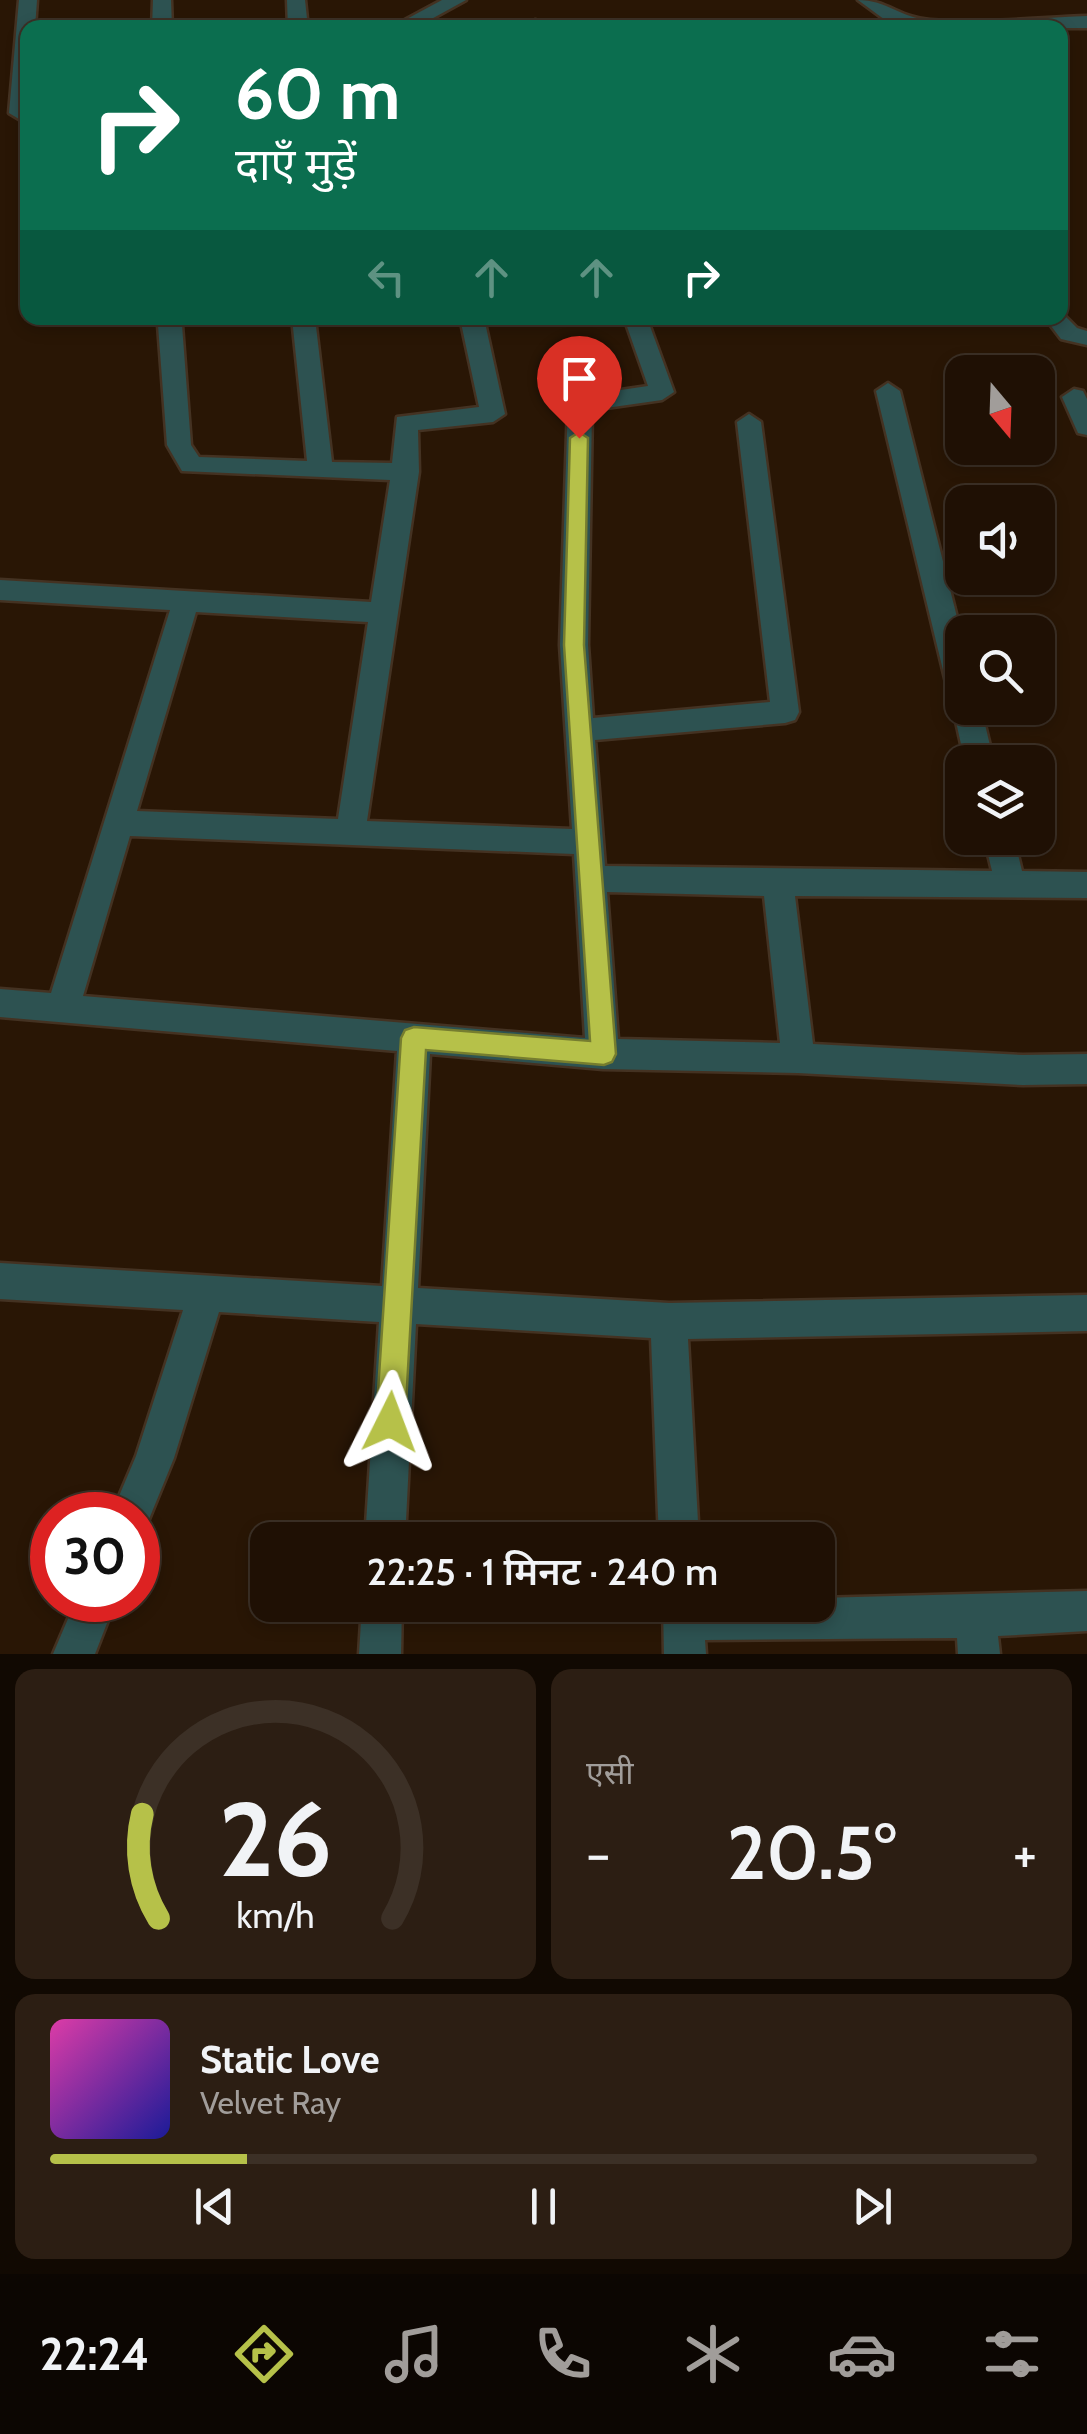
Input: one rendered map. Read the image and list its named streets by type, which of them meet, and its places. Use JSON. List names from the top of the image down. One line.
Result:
{"north":"bottom","page":{"turn":["60 m","दाएँ मुड़ें"],"limit":"30","trip":"22:25 · 1 मिनट · 240 m","tile":"एसी","heat":["−","20.5°","+"],"song":["Static Love","Velvet Ray"],"tabs":"22:24","gauge":["26","km/h"]}}
